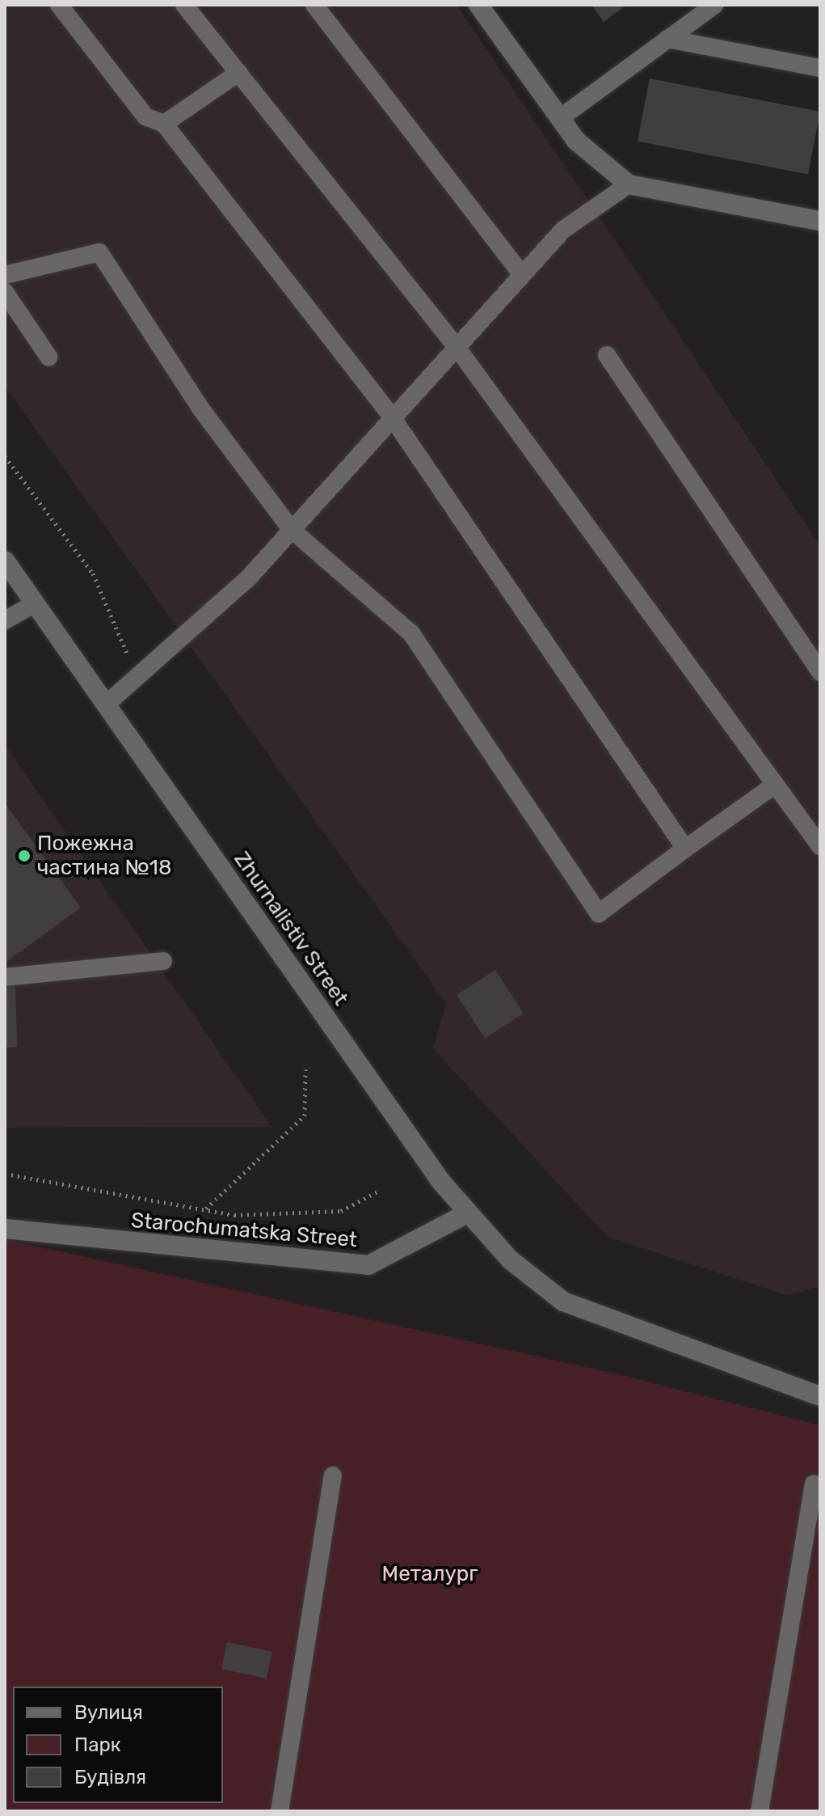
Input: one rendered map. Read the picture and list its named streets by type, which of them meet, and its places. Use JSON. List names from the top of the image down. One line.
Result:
{"streets":{"street":["Zhurnalistiv Street","Starochumatska Street"]},"crossings":[["Zhurnalistiv Street","Starochumatska Street"]],"parks":["Металург"],"places":["Пожежна частина №18"],"legend":["Вулиця","Парк","Будівля"]}
